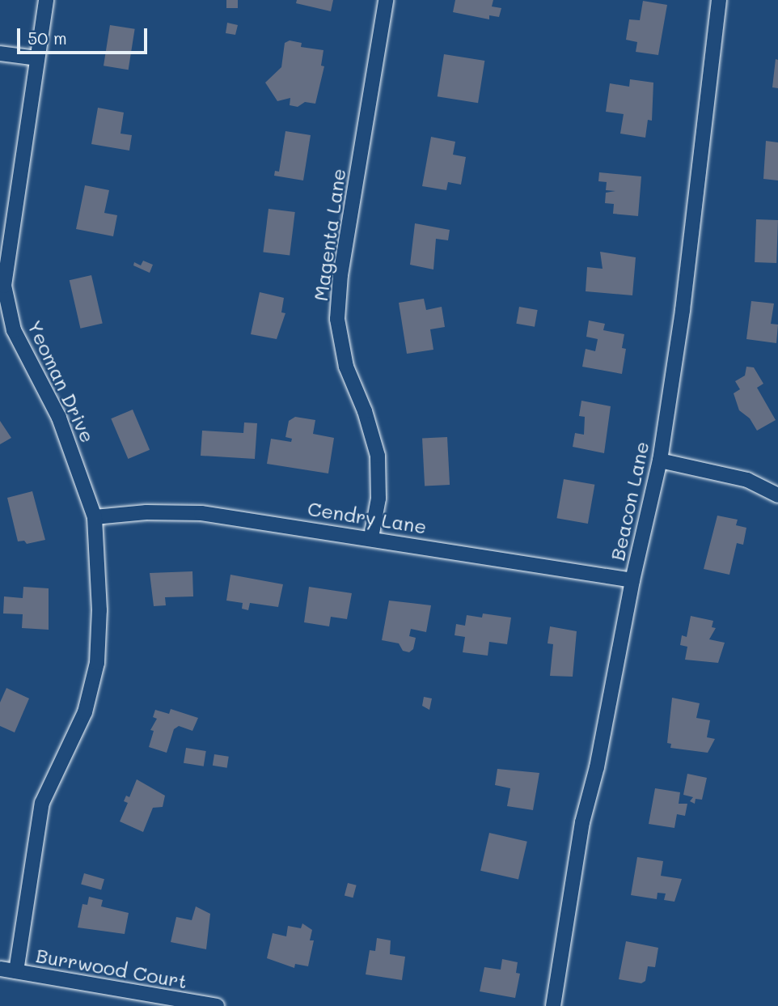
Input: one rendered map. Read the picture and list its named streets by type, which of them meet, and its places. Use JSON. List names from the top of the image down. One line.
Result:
{"streets":{"street":["Magenta Lane","Yeoman Drive","Beacon Lane","Cendry Lane","Burrwood Court"]},"crossings":[["Magenta Lane","Cendry Lane"],["Yeoman Drive","Cendry Lane"],["Yeoman Drive","Burrwood Court"],["Beacon Lane","Cendry Lane"]],"scale_bar":"50 m"}
